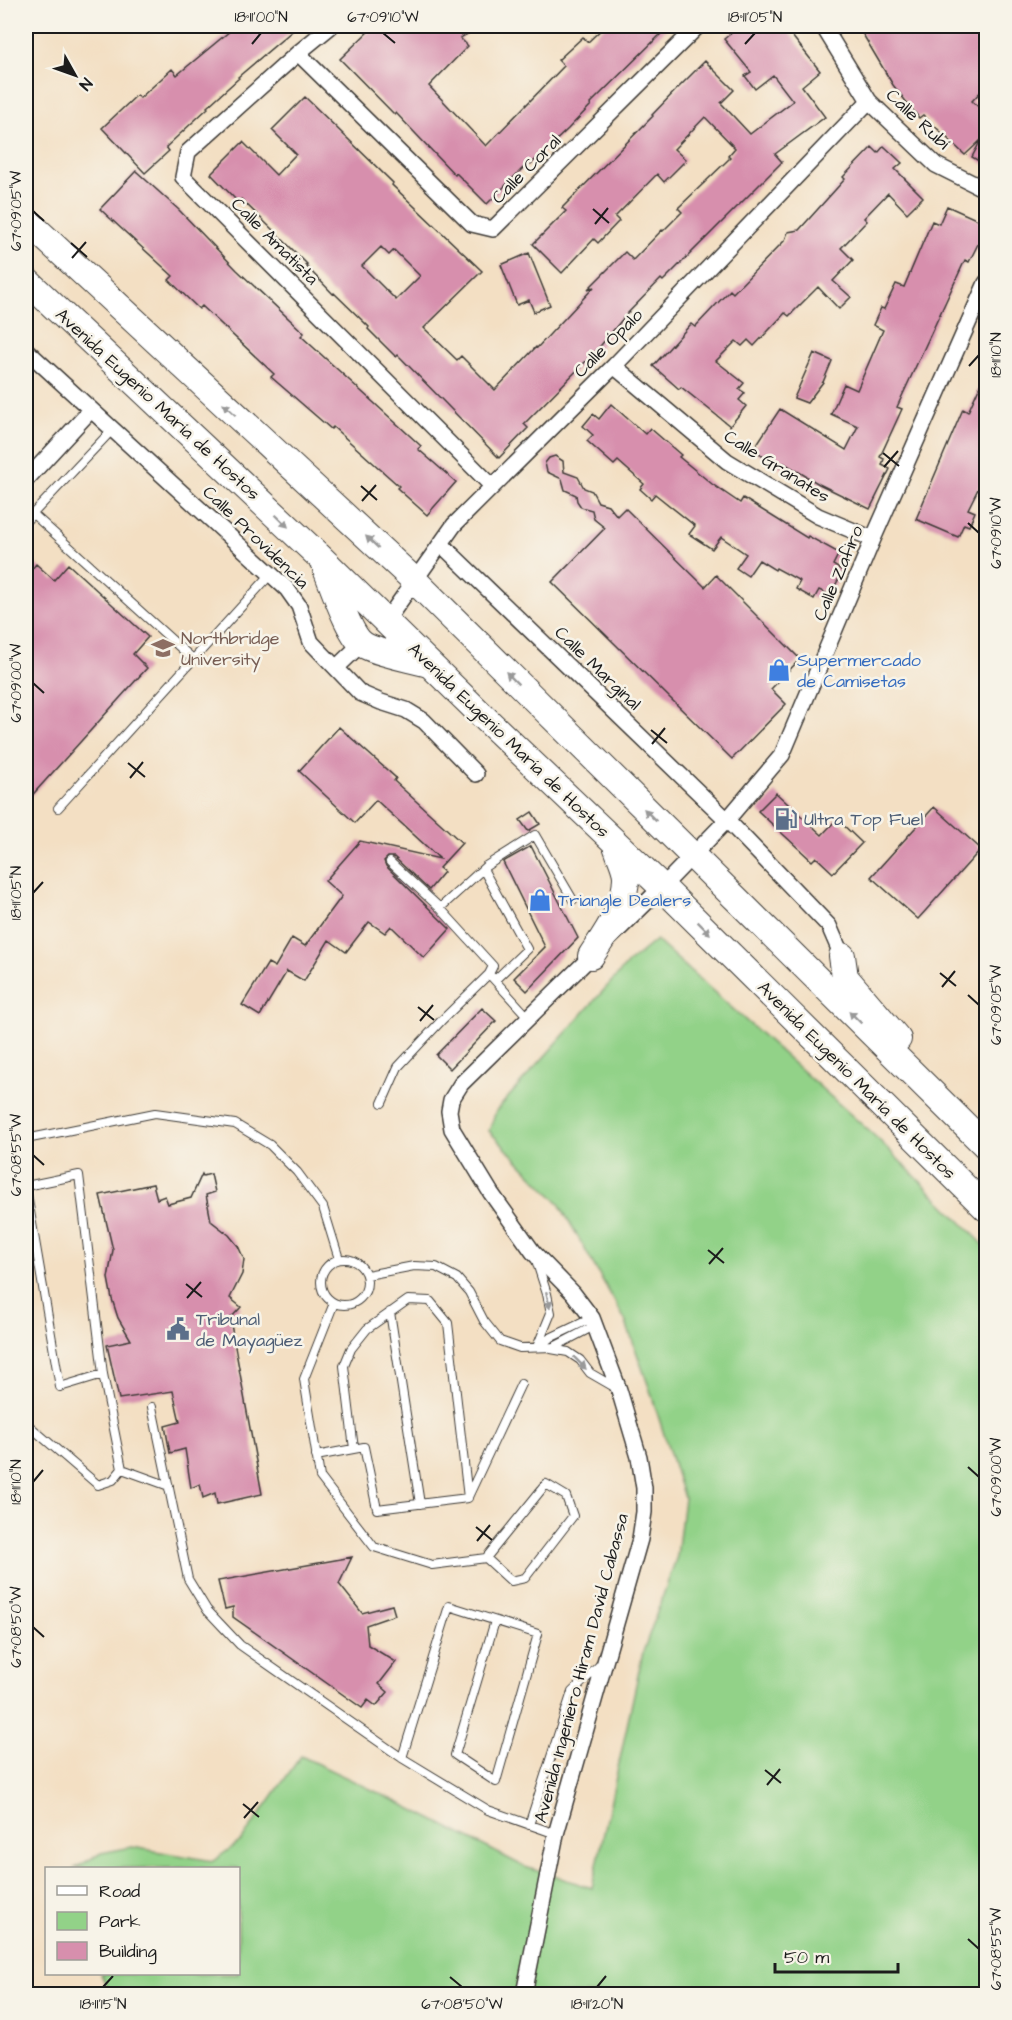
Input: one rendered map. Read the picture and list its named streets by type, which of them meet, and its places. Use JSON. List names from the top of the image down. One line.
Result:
{"streets":{"highway":["Avenida Eugenio María de Hostos"],"street":["Calle Rubí","Calle Coral","Calle Amatista","Calle Ópalo","Calle Granates","Calle Providencia","Calle Zafiro","Calle Marginal","Avenida Ingeniero Hiram David Cabassa"]},"crossings":[["Calle Rubí","Calle Ópalo"],["Calle Coral","Calle Amatista"],["Calle Amatista","Calle Ópalo"],["Calle Ópalo","Avenida Eugenio María de Hostos"],["Calle Ópalo","Calle Granates"],["Calle Ópalo","Calle Marginal"],["Avenida Eugenio María de Hostos","Avenida Ingeniero Hiram David Cabassa"],["Calle Granates","Calle Zafiro"],["Calle Zafiro","Calle Marginal"],["Calle Zafiro","Avenida Ingeniero Hiram David Cabassa"]],"places":{"school or university":["Northbridge University"],"shop":["Supermercado de Camisetas","Triangle Dealers"],"fuel station":["Ultra Top Fuel"],"public building":["Tribunal de Mayagüez"]},"legend":["Road","Park","Building"],"scale_bar":"50 m","north":"bottom right","coordinates":["18°11'00\"N","67°09'10\"W","18°11'05\"N","67°09'05\"W","18°11'10\"N","67°09'00\"W","67°08'55\"W","67°08'50\"W","18°11'15\"N","18°11'20\"N"]}
